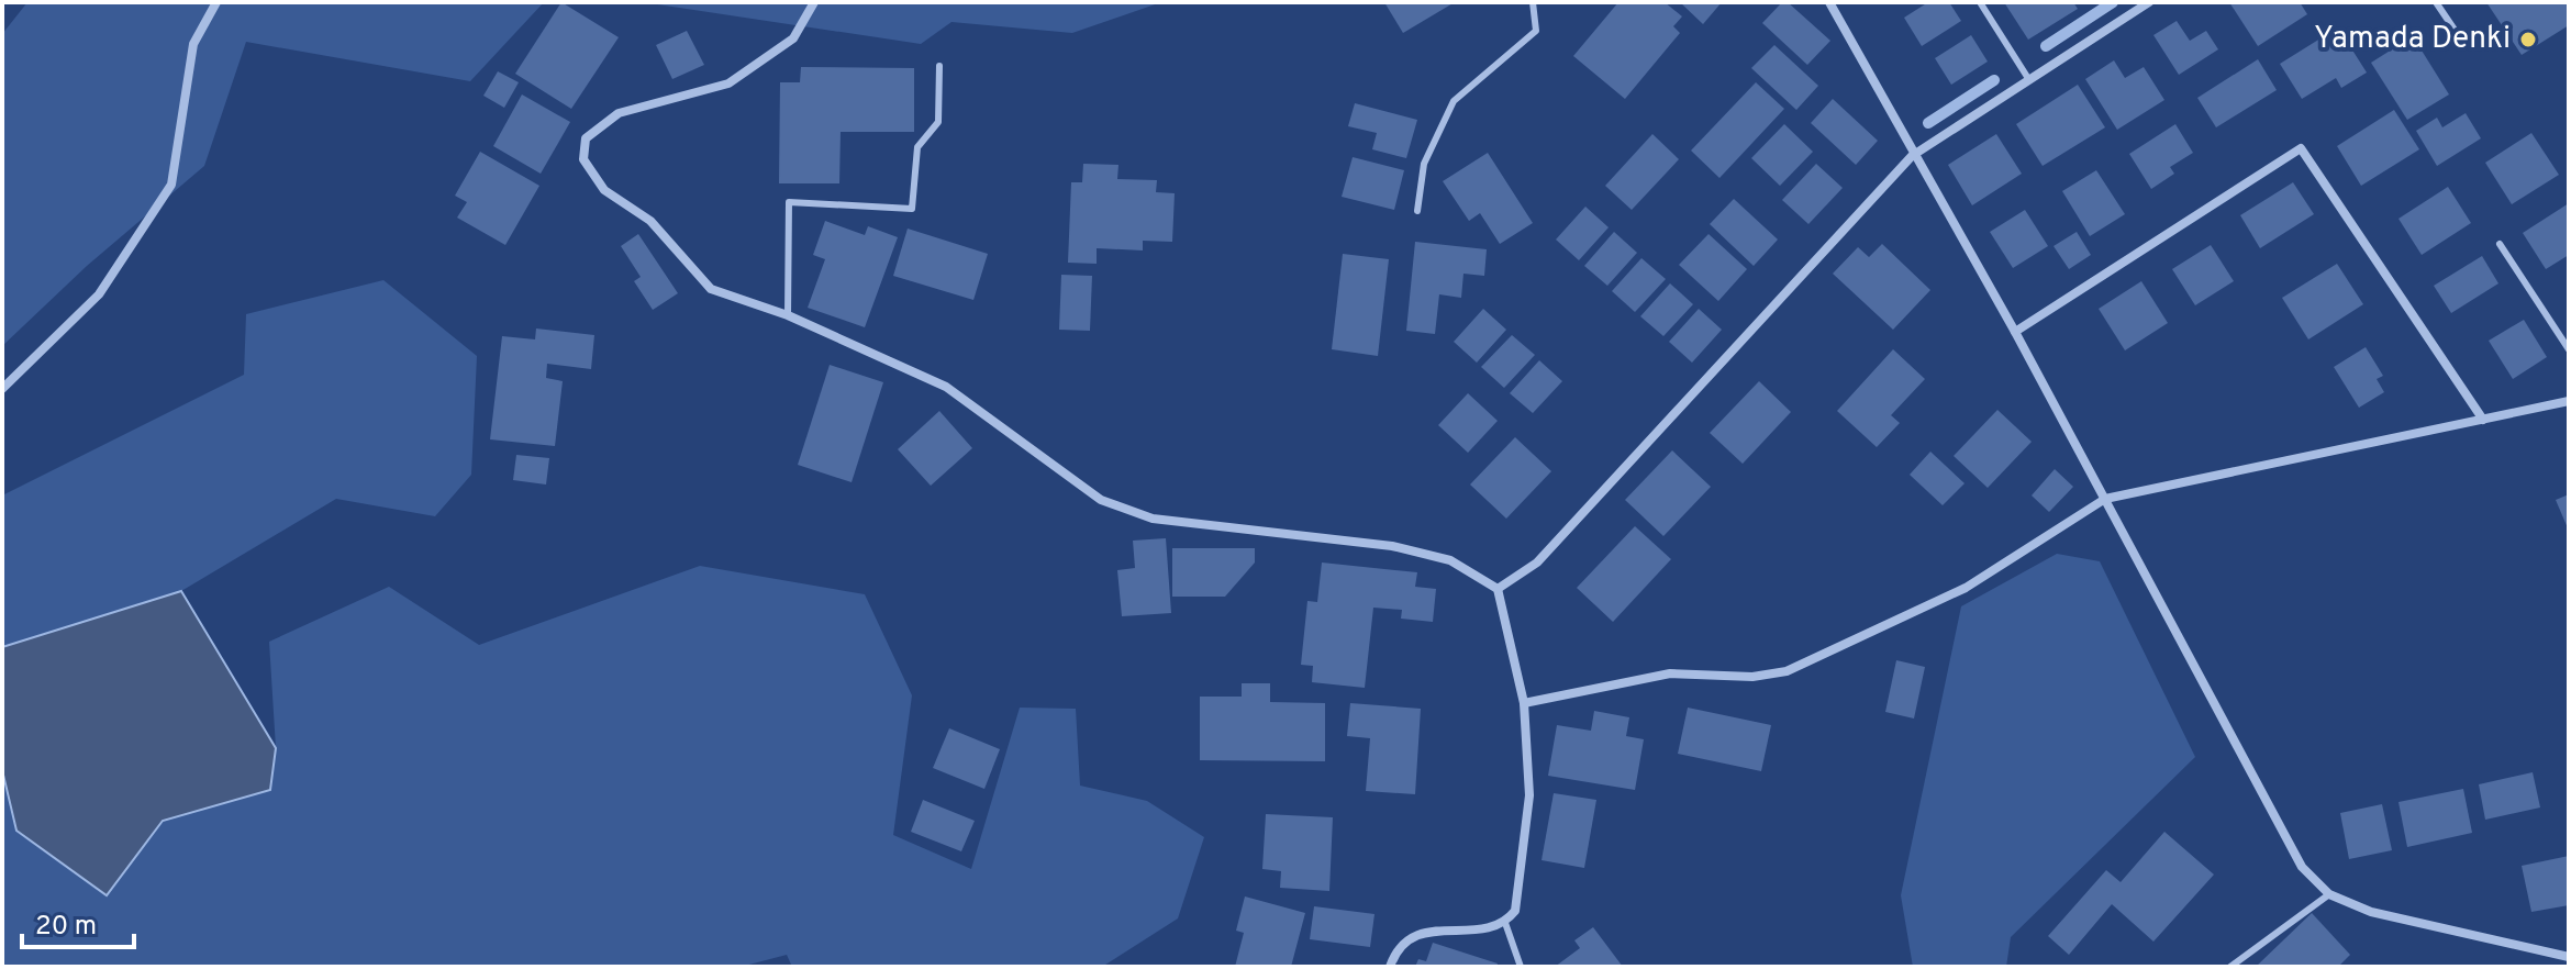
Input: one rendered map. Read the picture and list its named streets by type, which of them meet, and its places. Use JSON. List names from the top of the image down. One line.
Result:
{"places":["Yamada Denki"],"scale_bar":"20 m"}
